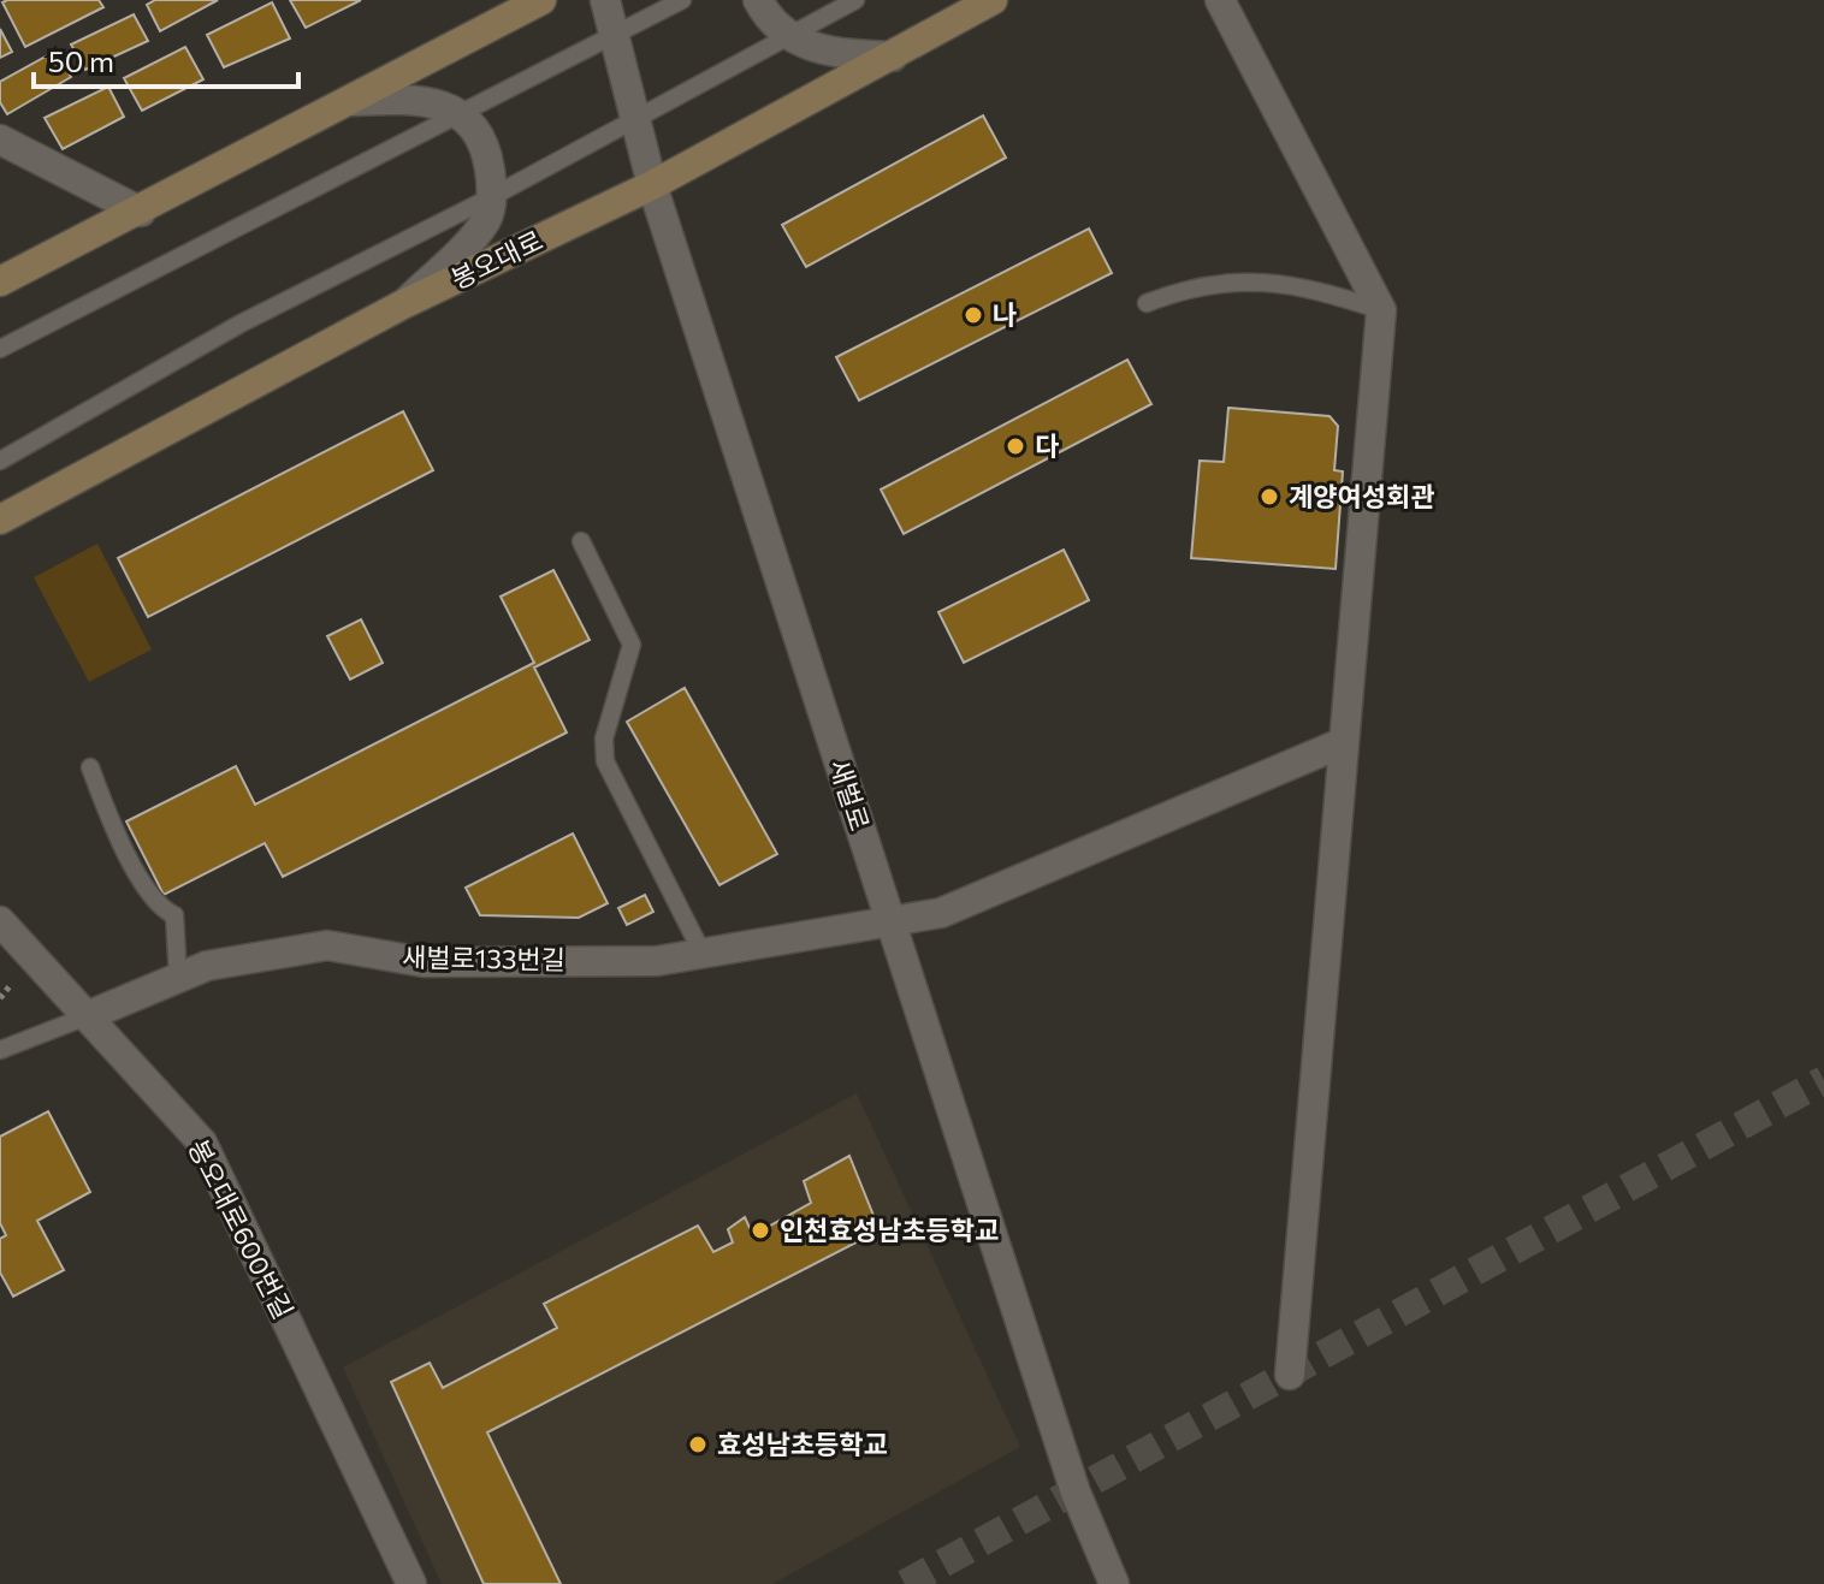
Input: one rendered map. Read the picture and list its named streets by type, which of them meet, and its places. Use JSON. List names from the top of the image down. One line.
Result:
{"streets":{"main road":["봉오대로"],"street":["새벌로","새벌로133번길","봉오대로600번길"]},"crossings":[["봉오대로","새벌로"],["새벌로","새벌로133번길"],["새벌로133번길","봉오대로600번길"]],"places":["나","다","계양여성회관","인천효성남초등학교","효성남초등학교"],"scale_bar":"50 m"}
